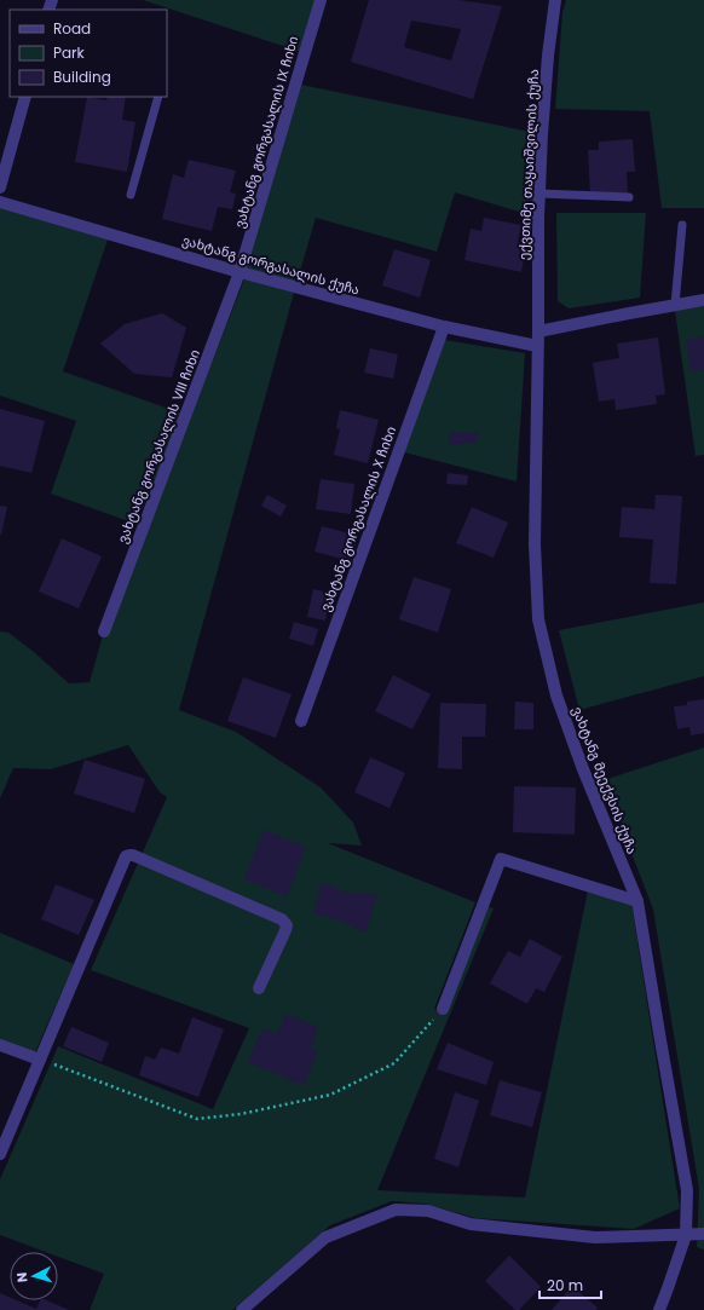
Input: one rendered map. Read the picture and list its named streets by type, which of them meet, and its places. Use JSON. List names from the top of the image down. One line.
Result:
{"streets":{"street":["ვახტანგ გორგასალის IX ჩიხი","ექვთიმე თაყაიშვილის ქუჩა","ვახტანგ გორგასალის ქუჩა","ვახტანგ გორგასალის VIII ჩიხი","ვახტანგ გორგასალის X ჩიხი","ვახტანგ მეექვსის ქუჩა"]},"crossings":[["ვახტანგ გორგასალის IX ჩიხი","ვახტანგ გორგასალის ქუჩა"],["ვახტანგ გორგასალის IX ჩიხი","ვახტანგ გორგასალის VIII ჩიხი"],["ექვთიმე თაყაიშვილის ქუჩა","ვახტანგ მეექვსის ქუჩა"],["ვახტანგ გორგასალის ქუჩა","ვახტანგ გორგასალის VIII ჩიხი"],["ვახტანგ გორგასალის ქუჩა","ვახტანგ გორგასალის X ჩიხი"],["ვახტანგ გორგასალის ქუჩა","ვახტანგ მეექვსის ქუჩა"]],"legend":["Road","Park","Building"],"scale_bar":"20 m","north":"left"}
